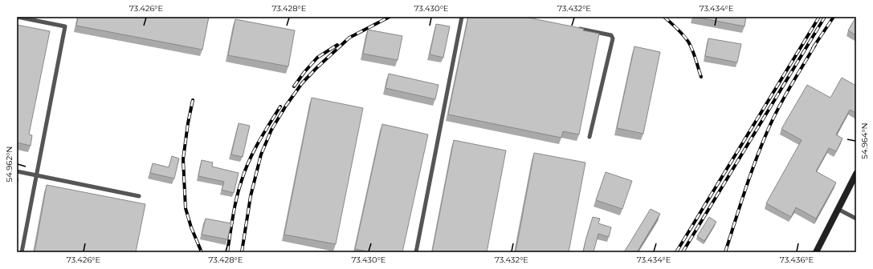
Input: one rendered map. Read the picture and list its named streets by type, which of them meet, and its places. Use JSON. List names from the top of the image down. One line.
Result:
{"coordinates":["73.426°E","73.428°E","73.430°E","73.432°E","73.434°E","54.964°N","54.962°N","73.436°E"]}
